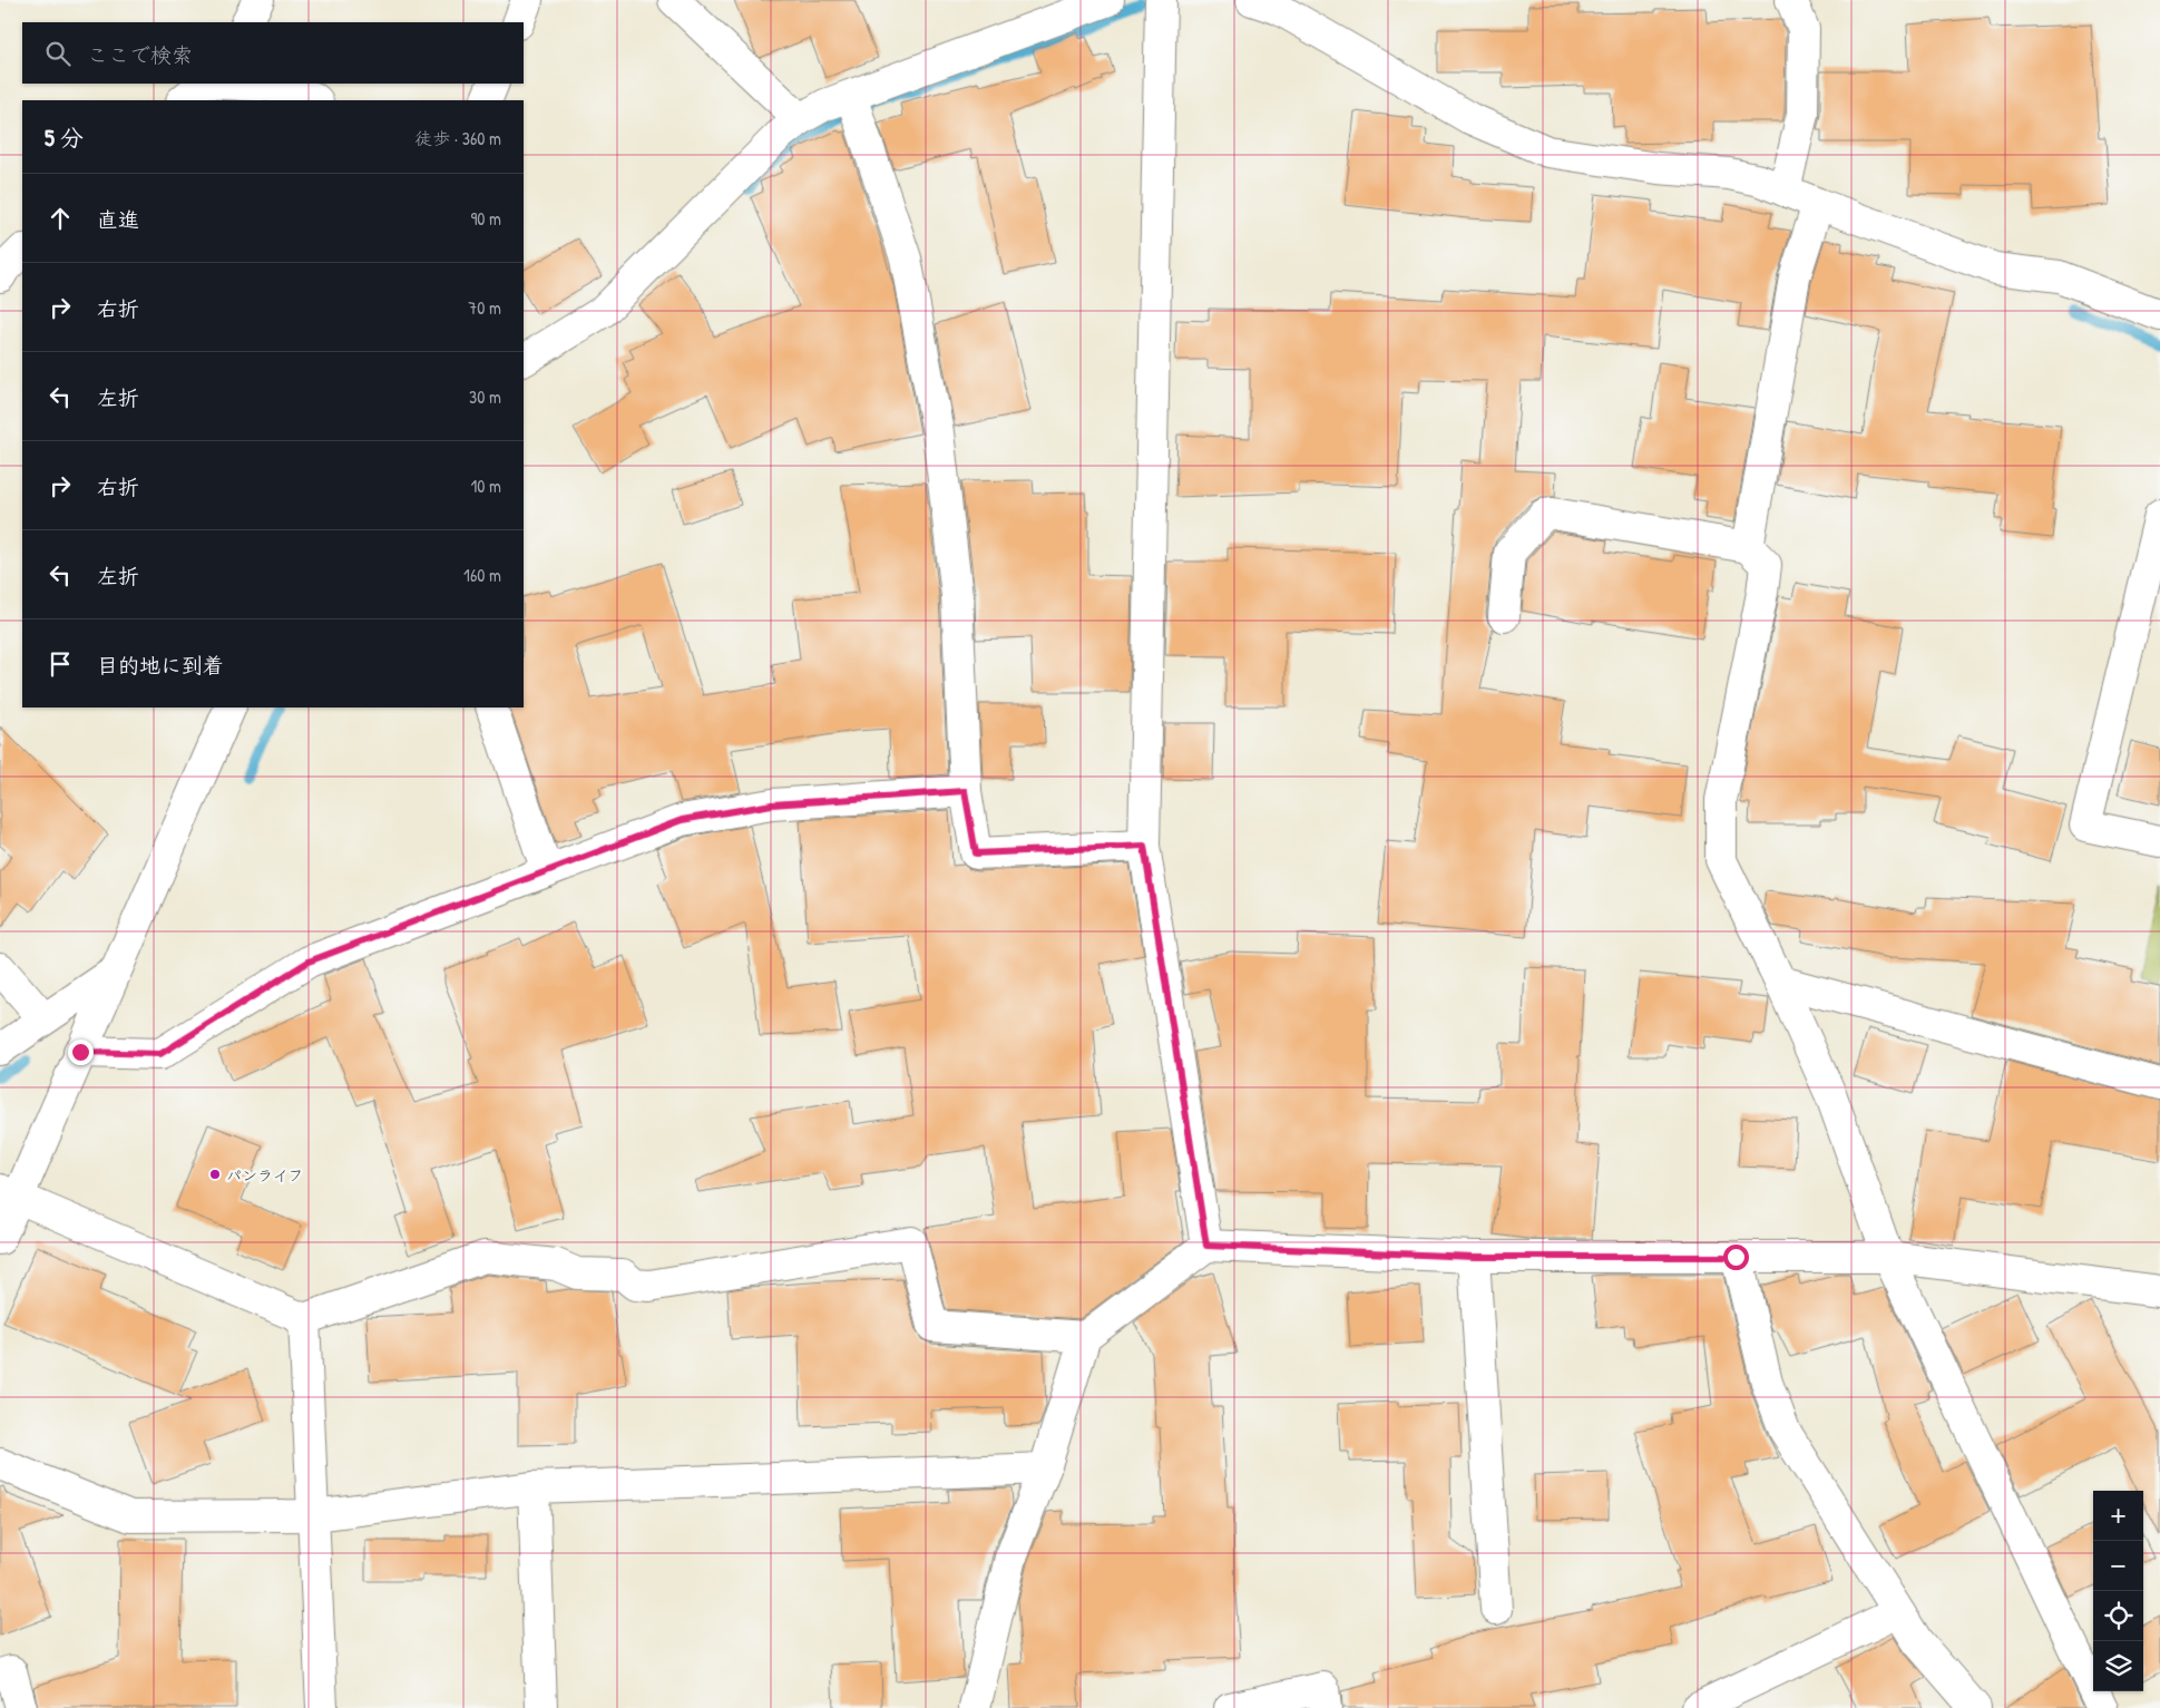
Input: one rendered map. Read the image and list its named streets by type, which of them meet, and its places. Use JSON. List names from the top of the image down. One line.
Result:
{"places":["パンライフ"],"page":{"search":"ここで検索","heading":["5 分","徒歩 · 360 m"],"list":[["直進","90 m"],["右折","70 m"],["左折","30 m"],["右折","10 m"],["左折","160 m"],"目的地に到着"],"map_buttons":["+","−"]}}
